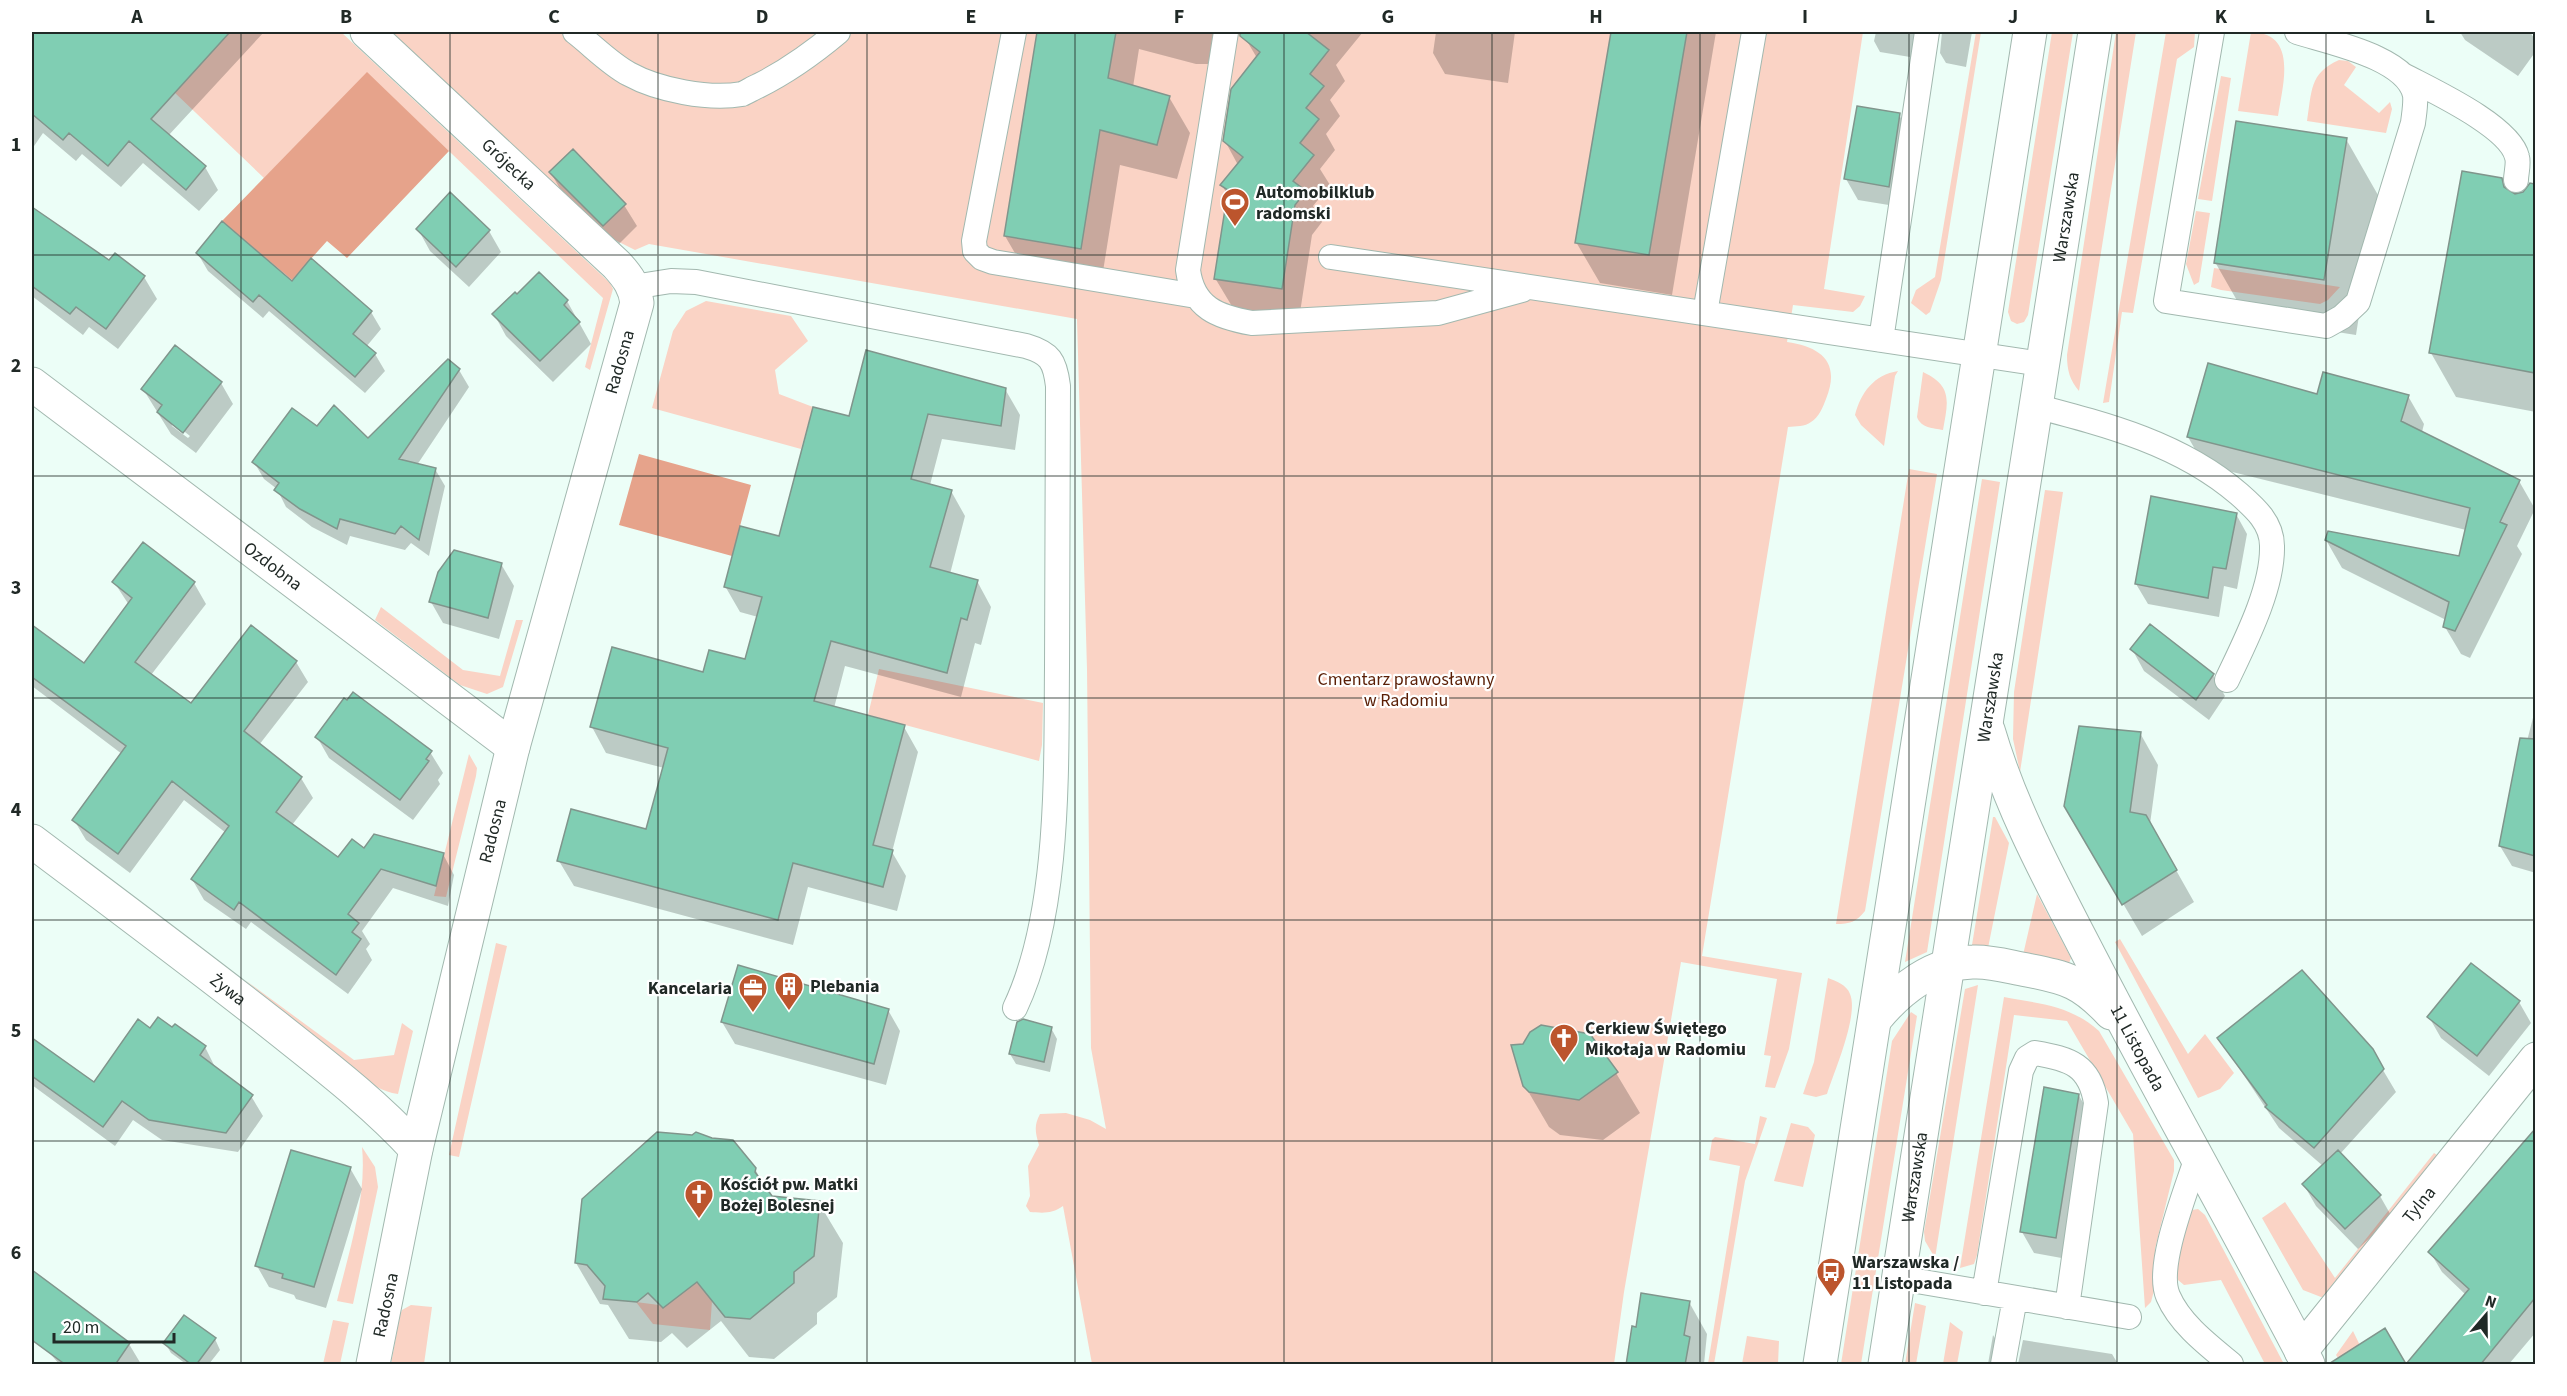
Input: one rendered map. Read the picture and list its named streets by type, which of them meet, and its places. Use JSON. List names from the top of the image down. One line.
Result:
{"streets":{"main road":["Grójecka","Warszawska","Radosna","Ozdobna","Żywa","11 Listopada","Tylna"]},"crossings":[["Grójecka","Radosna"],["Warszawska","11 Listopada"],["Radosna","Ozdobna"],["Radosna","Żywa"],["11 Listopada","Tylna"]],"parks":["Cmentarz prawosławny w Radomiu"],"places":{"sports":["Automobilklub radomski"],"building":["Plebania"],"office":["Kancelaria"],"church":["Cerkiew Świętego Mikołaja w Radomiu","Kościół pw. Matki Bożej Bolesnej"],"bus stop":["Warszawska / 11 Listopada"]},"scale_bar":"20 m","north":"top","grid":{"columns":["A","B","C","D","E","F","G","H","I","J","K","L"],"rows":["1","2","3","4","5","6"]}}
